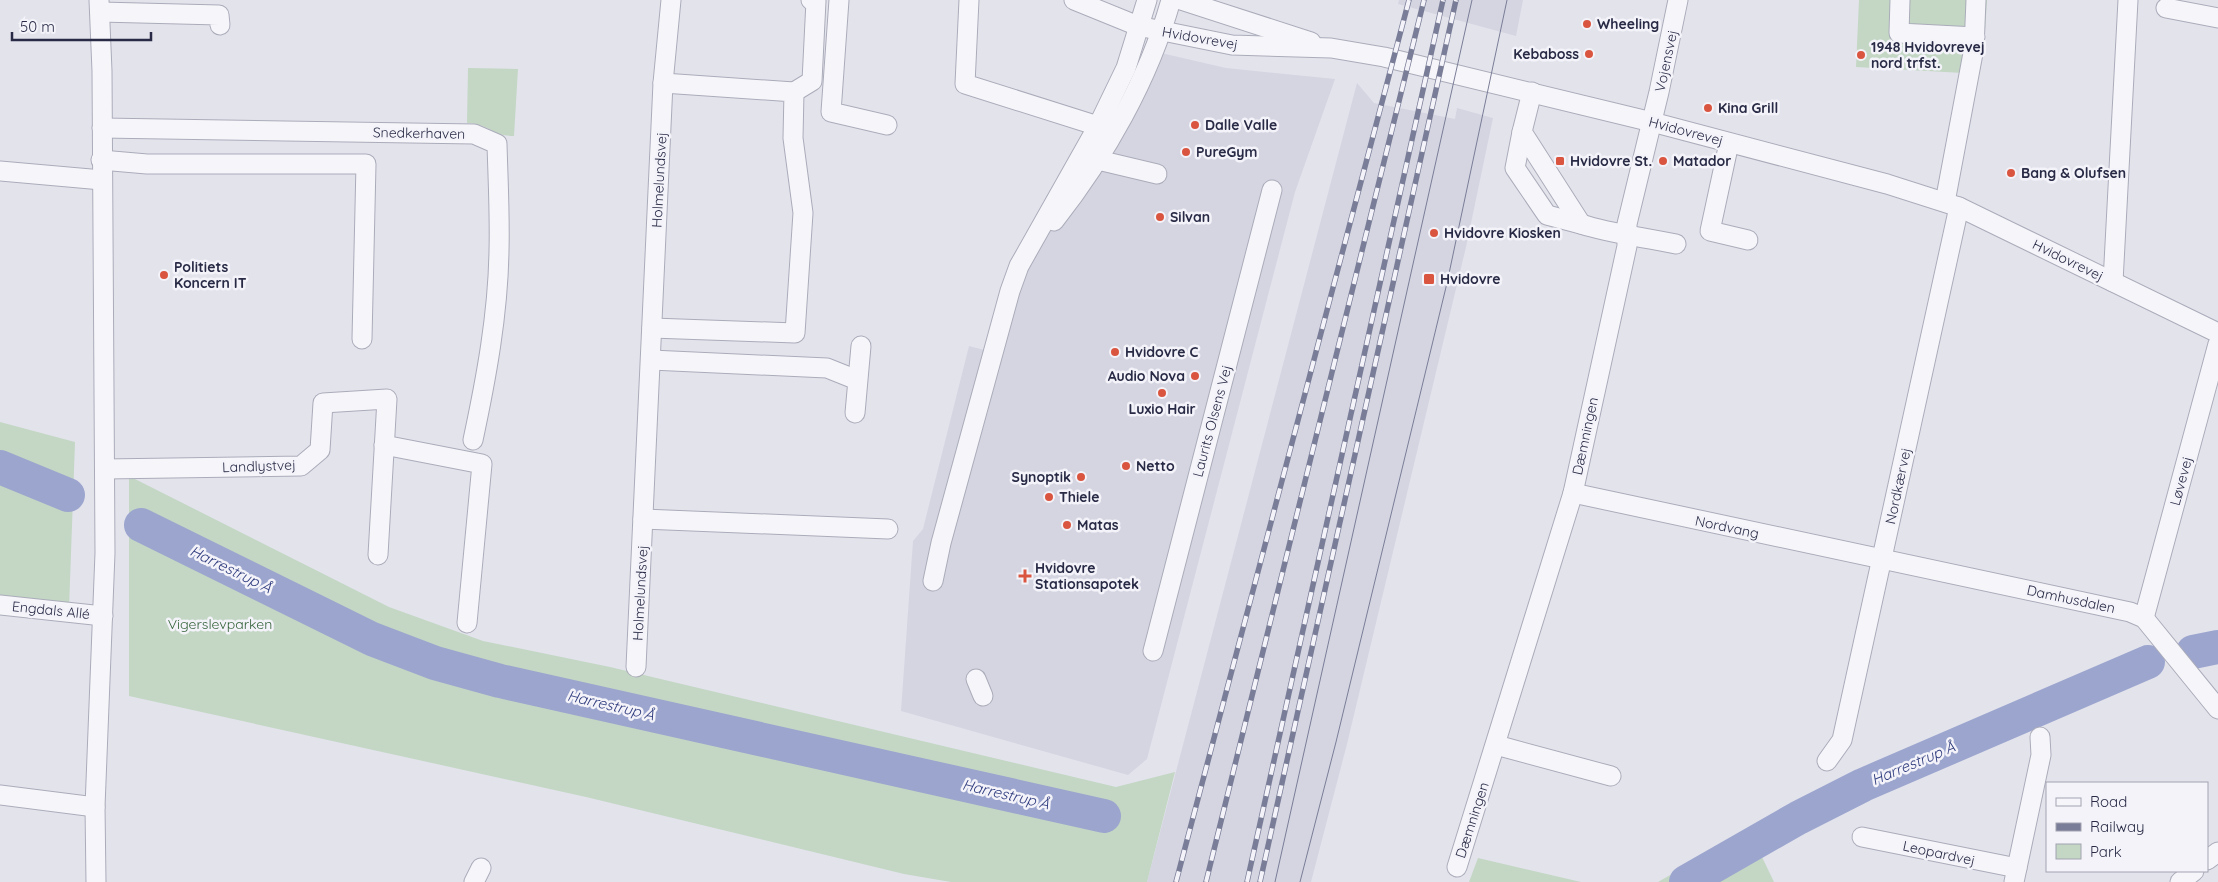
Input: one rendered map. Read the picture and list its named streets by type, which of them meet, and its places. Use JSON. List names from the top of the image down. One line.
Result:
{"streets":{"street":["Hvidovrevej","Vojensvej","Snedkerhaven","Holmelundsvej","Laurits Olsens Vej","Dæmningen","Landlystvej","Løvevej","Nordkærvej","Nordvang","Damhusdalen","Engdals Allé","Leopardvej"]},"crossings":[["Hvidovrevej","Vojensvej"],["Hvidovrevej","Dæmningen"],["Hvidovrevej","Nordkærvej"],["Vojensvej","Dæmningen"],["Dæmningen","Nordvang"],["Løvevej","Damhusdalen"],["Nordkærvej","Nordvang"],["Nordkærvej","Damhusdalen"],["Nordvang","Damhusdalen"]],"water":["Harrestrup Å"],"parks":["Vigerslevparken"],"places":{"other":["Wheeling","Kebaboss","1948 Hvidovrevej nord trfst.","Kina Grill","Dalle Valle","PureGym","Matador","Bang & Olufsen","Silvan","Hvidovre Kiosken","Politiets Koncern IT","Hvidovre C","Audio Nova","Luxio Hair","Netto","Synoptik","Thiele","Matas"],"transit":["Hvidovre St.","Hvidovre"],"health":["Hvidovre Stationsapotek"]},"legend":["Road","Railway","Park"],"scale_bar":"50 m"}
